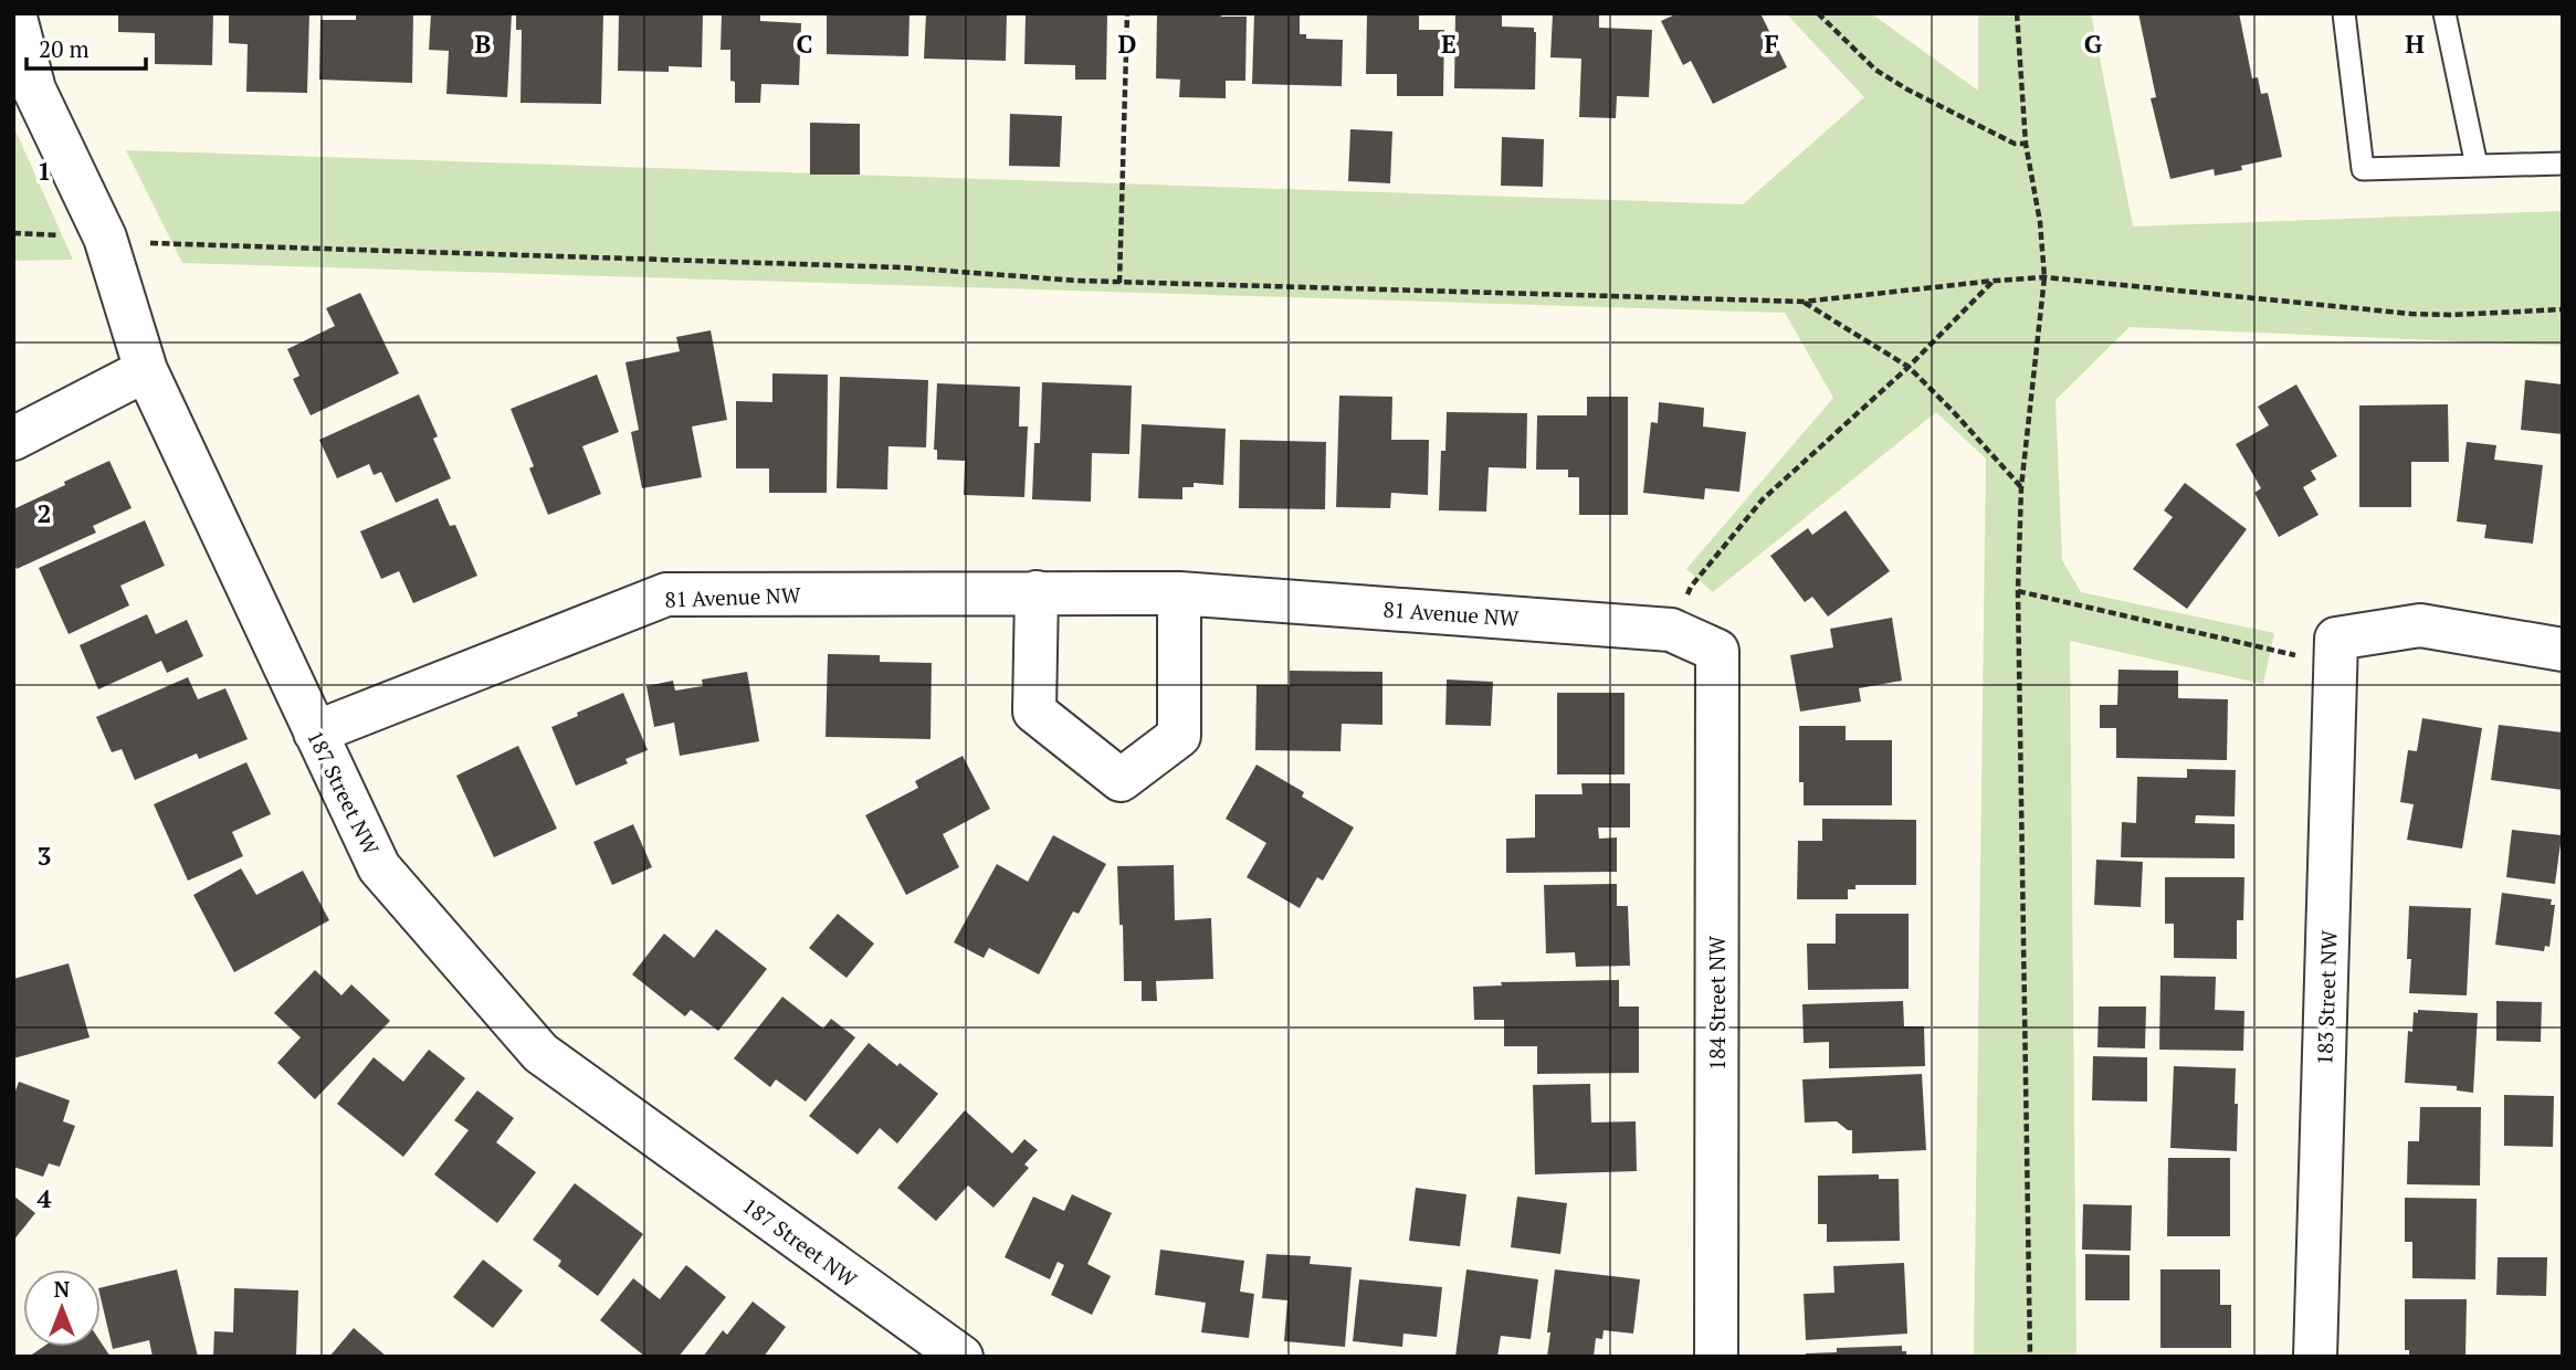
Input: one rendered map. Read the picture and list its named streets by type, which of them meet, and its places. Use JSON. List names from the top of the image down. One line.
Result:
{"streets":{"street":["81 Avenue NW","187 Street NW","183 Street NW","184 Street NW"]},"crossings":[["81 Avenue NW","187 Street NW"],["81 Avenue NW","184 Street NW"]],"scale_bar":"20 m","north":"top","grid":{"columns":["B","C","D","E","F","G","H"],"rows":["1","2","3","4"]}}
